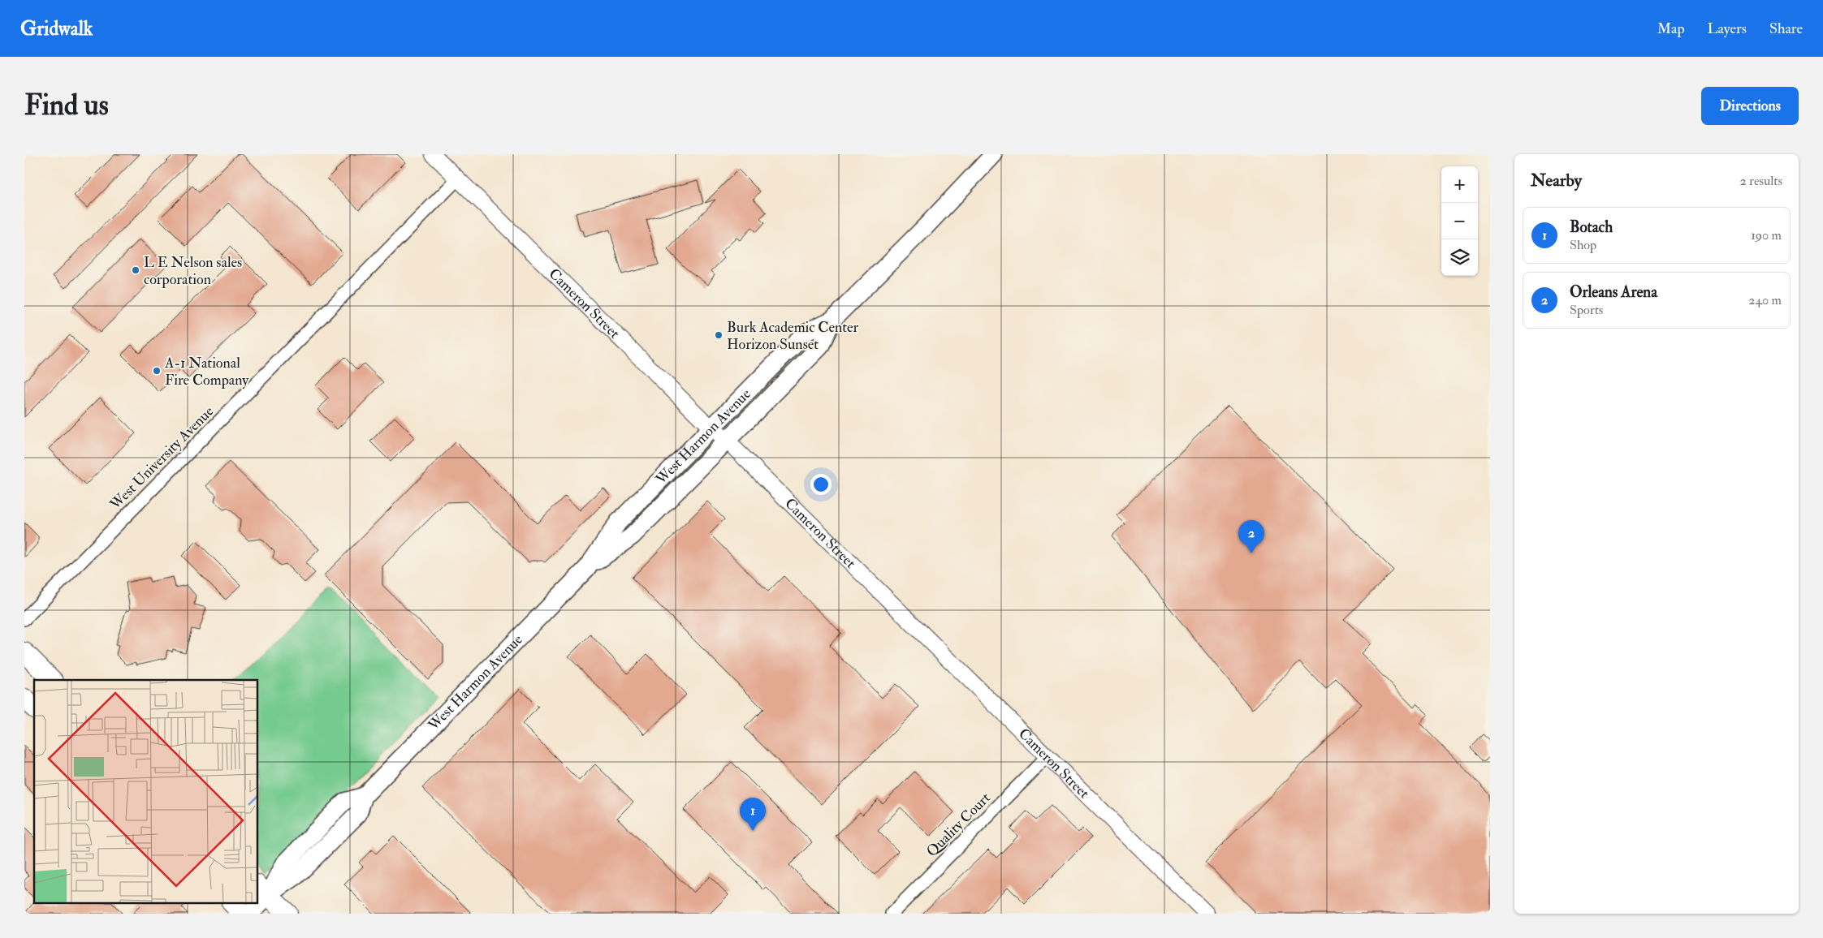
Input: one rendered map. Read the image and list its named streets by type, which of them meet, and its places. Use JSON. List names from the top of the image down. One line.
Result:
{"streets":{"main road":["West Harmon Avenue"],"street":["Cameron Street","West University Avenue","Quality Court"]},"crossings":[["Cameron Street","West Harmon Avenue"],["Cameron Street","West University Avenue"],["Cameron Street","Quality Court"]],"places":["L E Nelson sales corporation","Burk Academic Center Horizon Sunset","A-1 National Fire Company"],"page":{"header":"Gridwalk","nav":["Map","Layers","Share"],"buttons":"Directions","title":"Find us","heading":["Nearby","2 results"],"map_buttons":["+","−"],"list":[{"mark":"1","name":"Botach","note":"Shop","value":"190 m"},{"mark":"2","name":"Orleans Arena","note":"Sports","value":"240 m"}],"pins":["2","1"]}}
